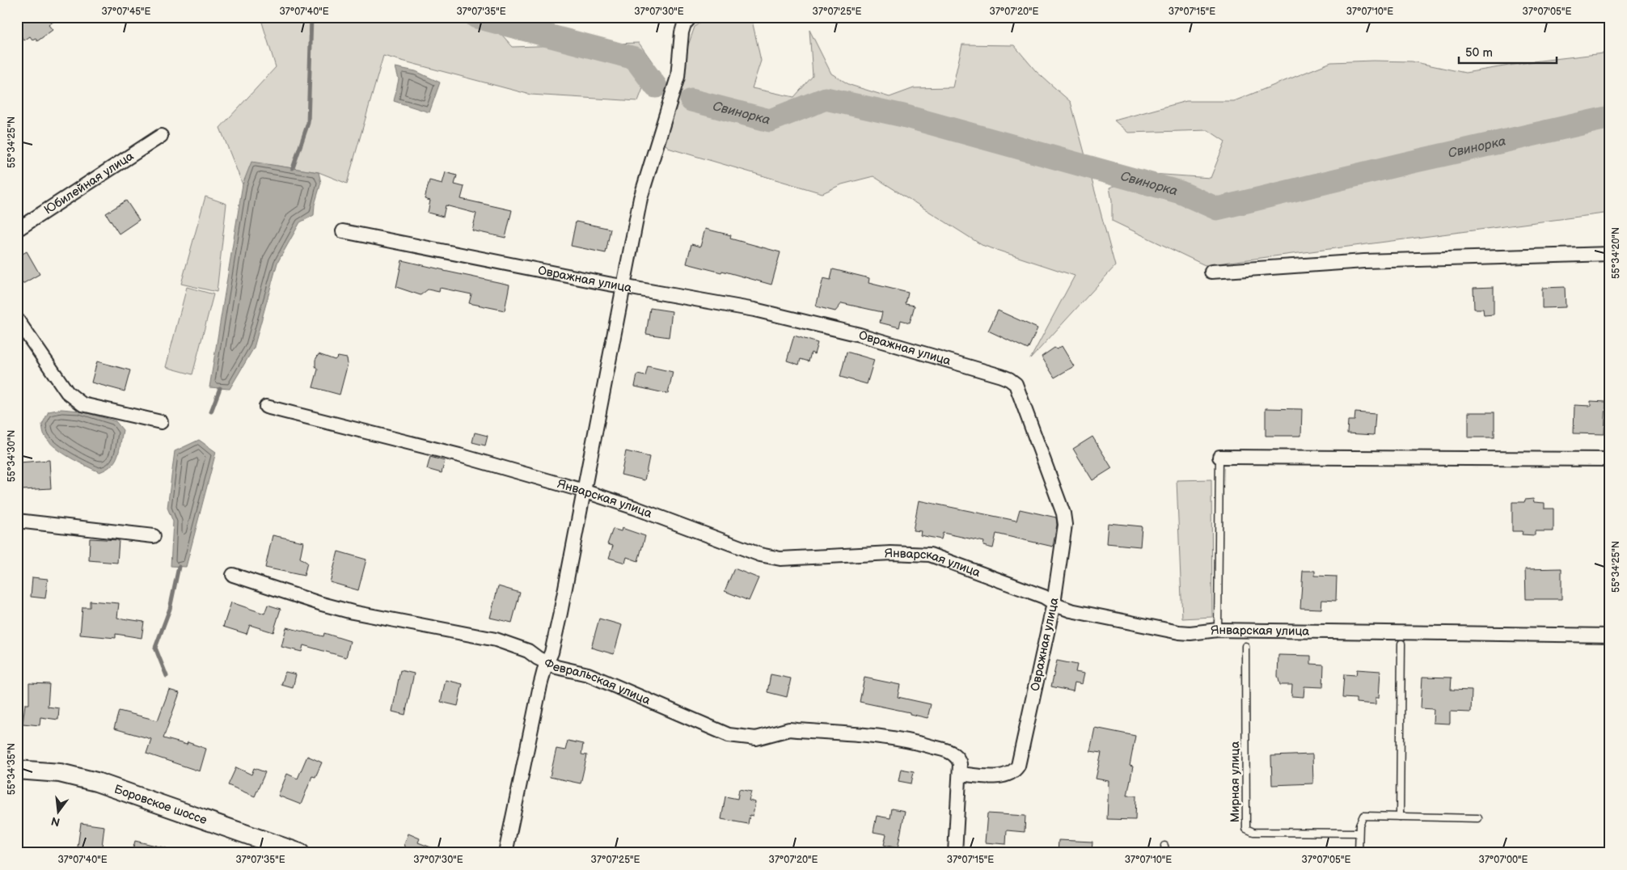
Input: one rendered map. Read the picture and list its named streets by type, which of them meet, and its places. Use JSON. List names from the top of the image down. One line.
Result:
{"streets":{"main road":["Боровское шоссе"],"street":["Юбилейная улица","Овражная улица","Январская улица","Февральская улица"],"lane":["Мирная улица"]},"crossings":[["Овражная улица","Январская улица"],["Овражная улица","Февральская улица"]],"water":["Свинорка"],"scale_bar":"50 m","north":"bottom","coordinates":["37°07'45\"E","37°07'40\"E","37°07'35\"E","37°07'30\"E","37°07'25\"E","37°07'20\"E","37°07'15\"E","37°07'10\"E","37°07'05\"E","55°34'25\"N","55°34'20\"N","55°34'30\"N","55°34'35\"N","37°07'00\"E"]}
